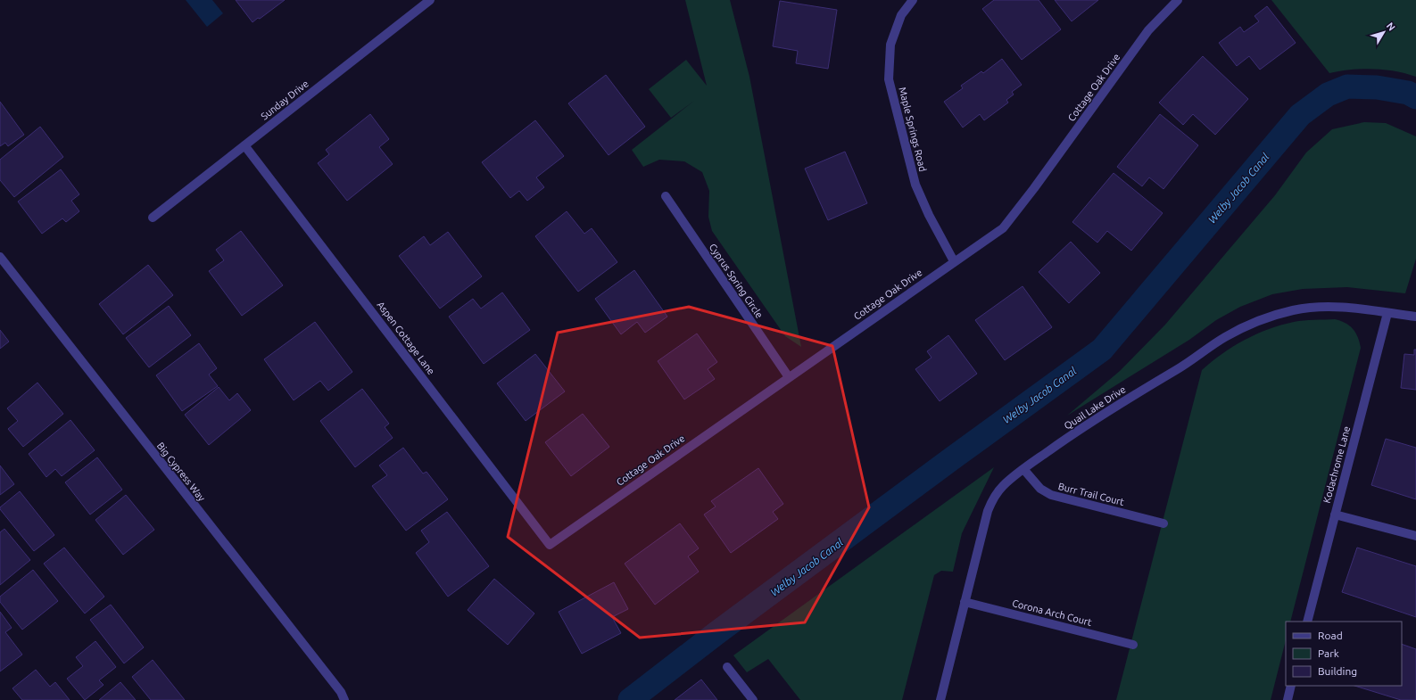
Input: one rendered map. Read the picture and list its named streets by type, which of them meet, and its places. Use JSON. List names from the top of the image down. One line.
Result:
{"streets":{"street":["Cottage Oak Drive","Sunday Drive","Maple Springs Road","Cyprus Spring Circle","Aspen Cottage Lane","Quail Lake Drive","Kodachrome Lane","Big Cypress Way","Burr Trail Court","Corona Arch Court"]},"crossings":[["Cottage Oak Drive","Maple Springs Road"],["Cottage Oak Drive","Cyprus Spring Circle"],["Cottage Oak Drive","Aspen Cottage Lane"],["Sunday Drive","Aspen Cottage Lane"],["Quail Lake Drive","Kodachrome Lane"],["Quail Lake Drive","Burr Trail Court"],["Quail Lake Drive","Corona Arch Court"]],"water":["Welby Jacob Canal"],"legend":["Road","Park","Building"],"north":"top right"}
